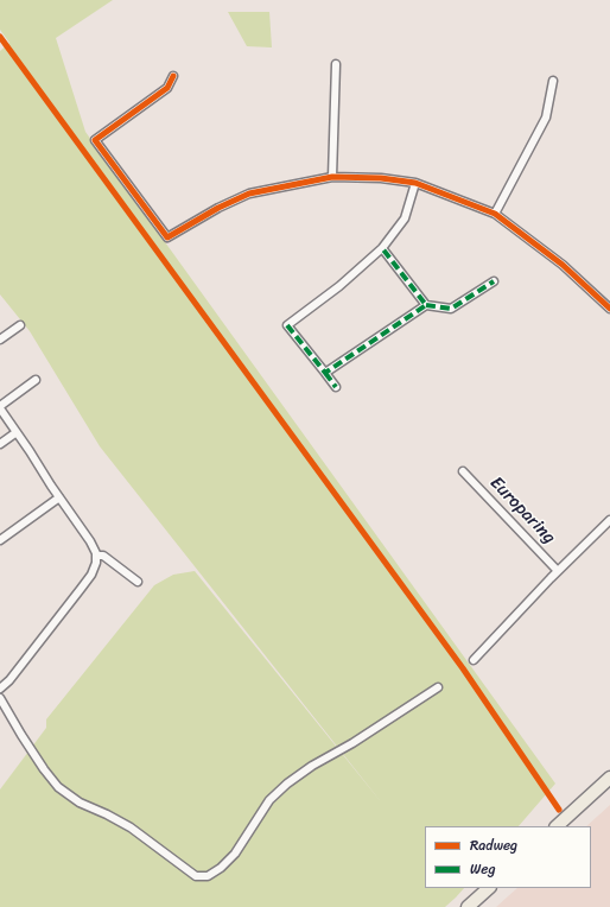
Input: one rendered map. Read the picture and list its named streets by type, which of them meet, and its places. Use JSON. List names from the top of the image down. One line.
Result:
{"streets":{"street":["Europaring"]},"legend":["Radweg","Weg"]}
